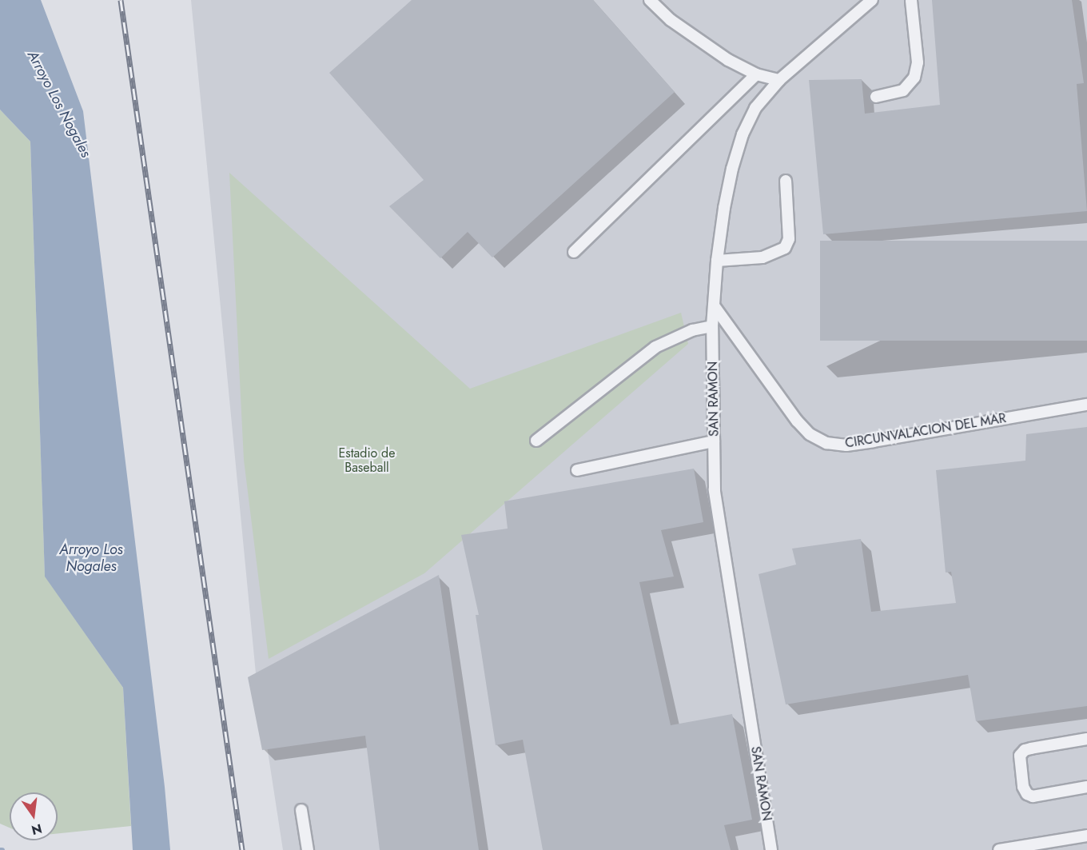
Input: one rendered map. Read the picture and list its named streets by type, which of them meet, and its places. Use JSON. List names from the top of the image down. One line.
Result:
{"streets":{"lane":["SAN RAMON","CIRCUNVALACION DEL MAR"]},"crossings":[["SAN RAMON","CIRCUNVALACION DEL MAR"]],"water":["Arroyo Los Nogales"],"parks":["Estadio de Baseball"],"north":"bottom"}
